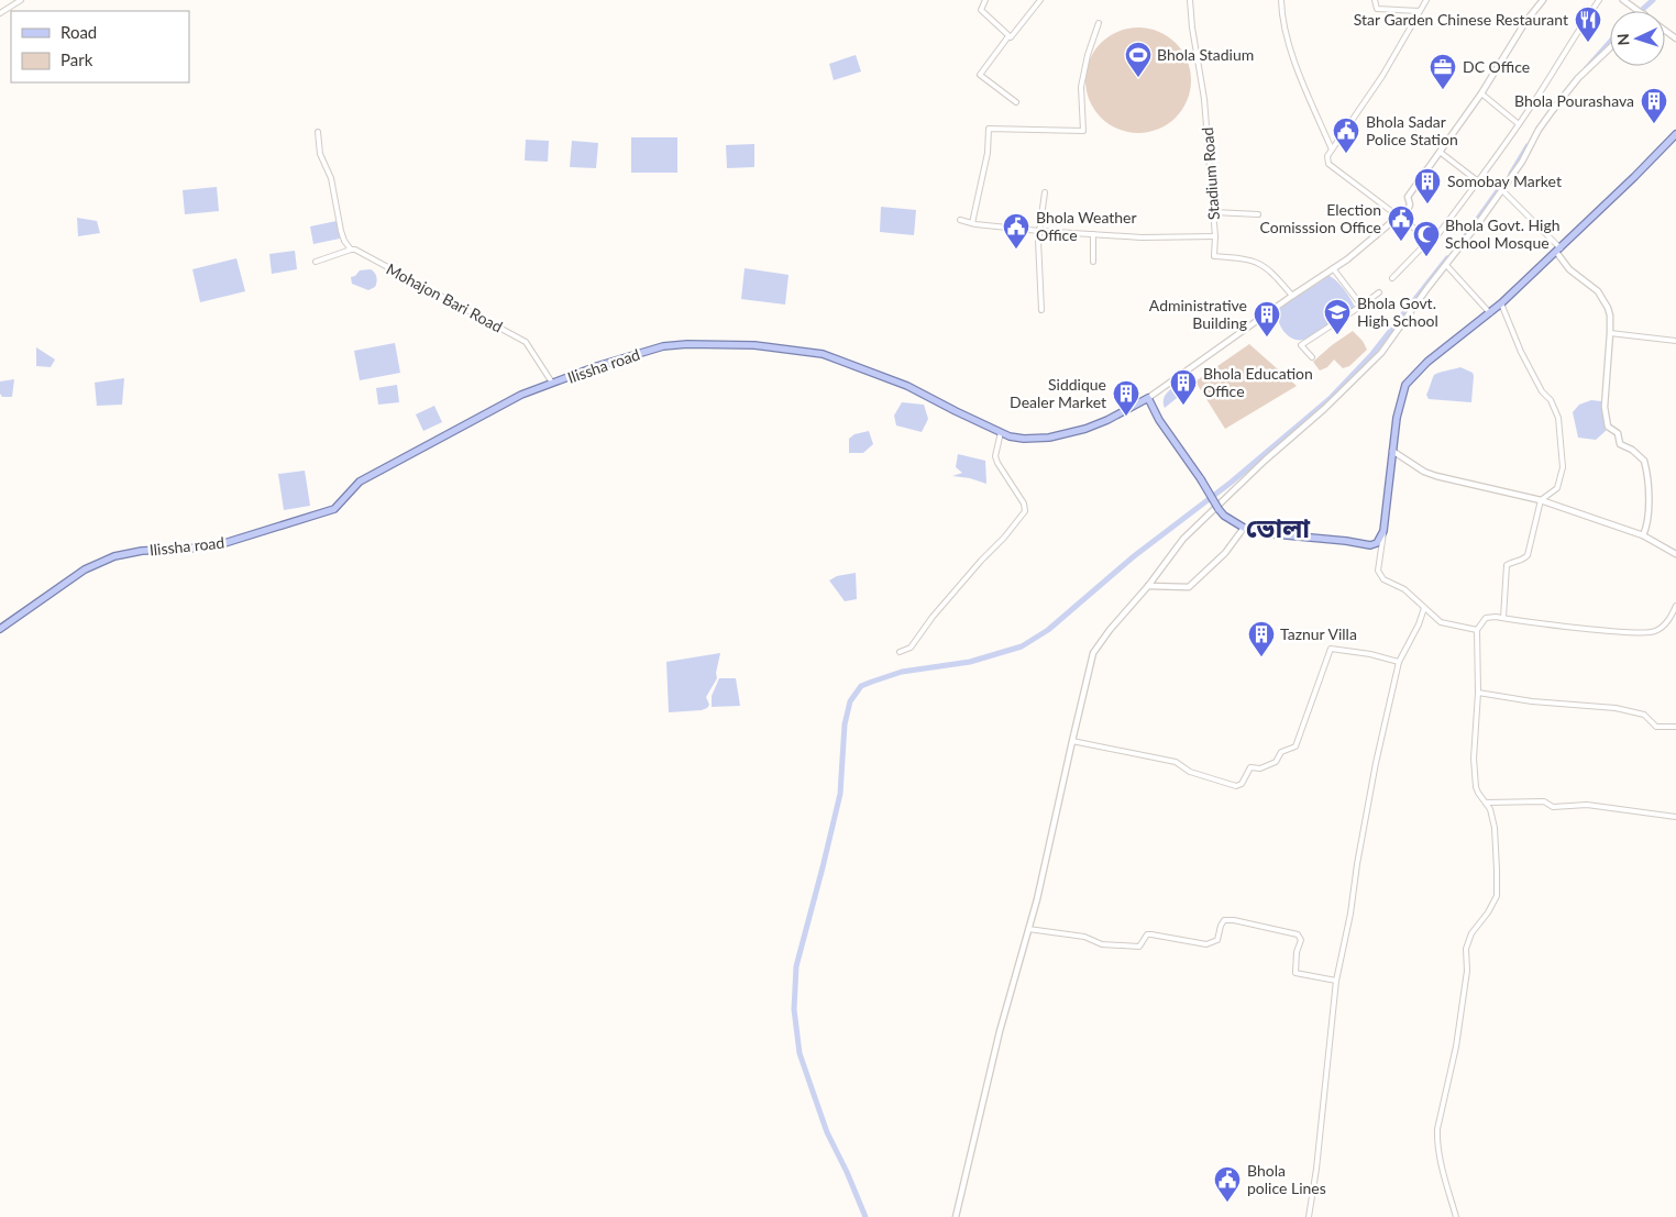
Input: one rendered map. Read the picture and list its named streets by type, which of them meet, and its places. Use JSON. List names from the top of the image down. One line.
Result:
{"streets":{"main road":["Ilissha road"],"street":["Stadium Road","Mohajon Bari Road"]},"crossings":[["Mohajon Bari Road","Ilissha road"]],"districts":["ভোলা"],"places":{"restaurant":["Star Garden Chinese Restaurant"],"sports":["Bhola Stadium"],"office":["DC Office"],"building":["Bhola Pourashava","Somobay Market","Administrative Building","Bhola Education Office","Siddique Dealer Market","Taznur Villa"],"public building":["Bhola Sadar Police Station","Election Comisssion Office","Bhola Weather Office","Bhola police Lines"],"mosque":["Bhola Govt. High School Mosque"],"school or university":["Bhola Govt. High School"]},"legend":["Road","Park"],"north":"left"}
